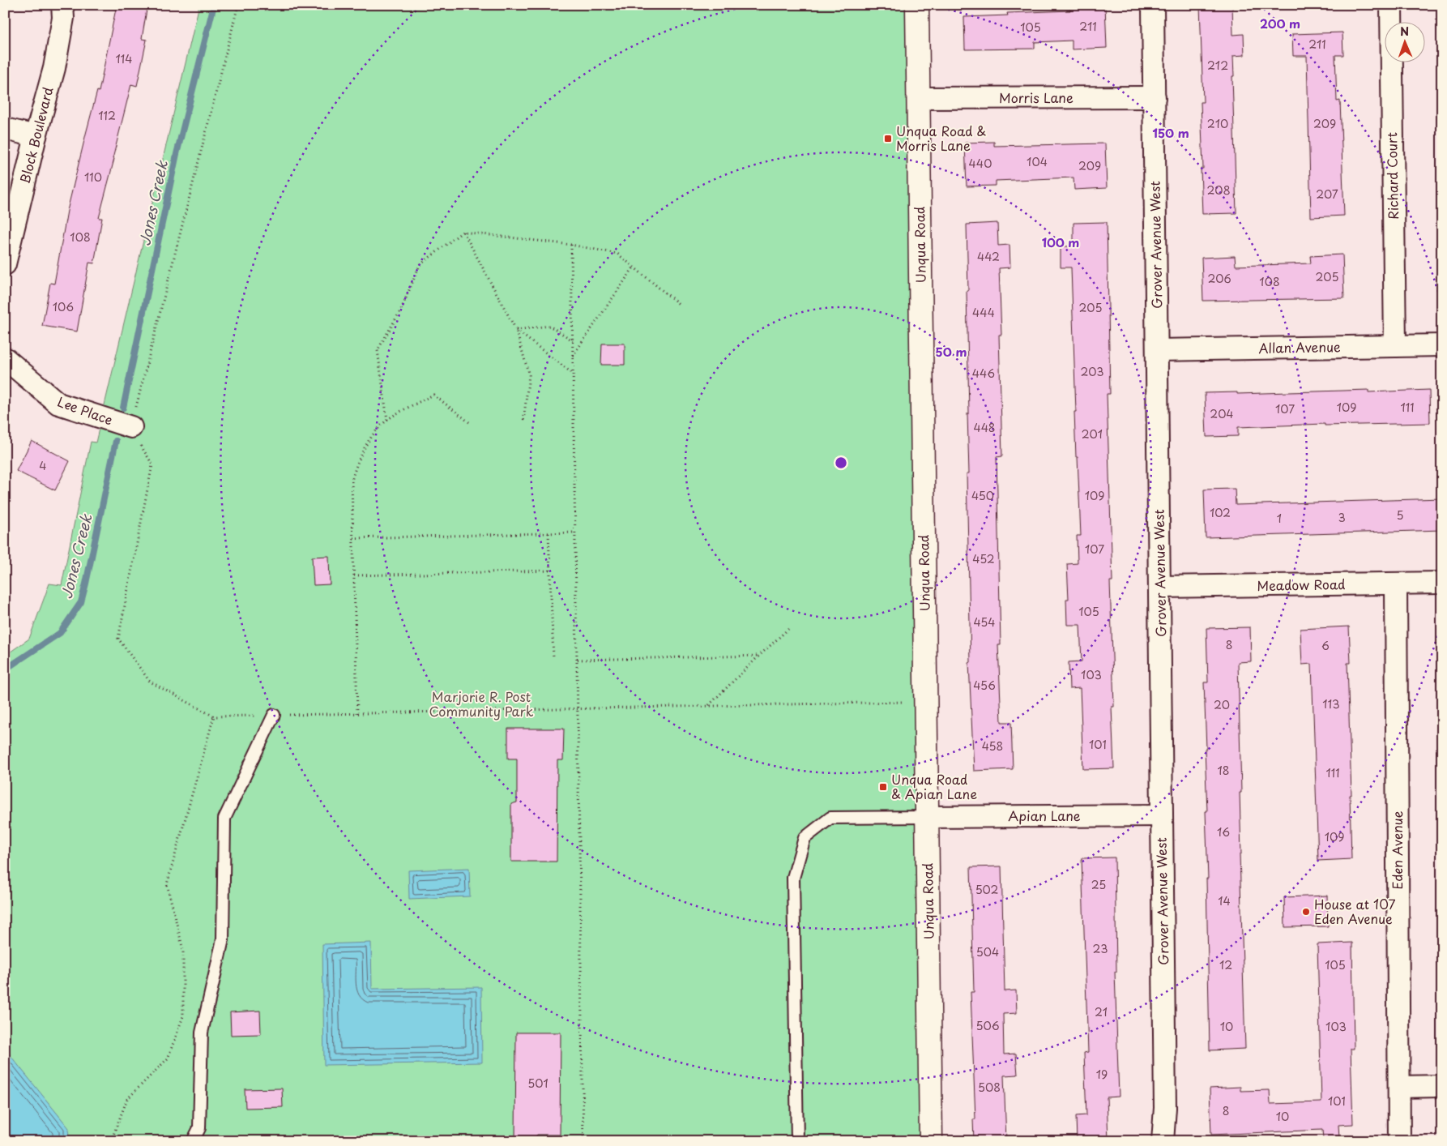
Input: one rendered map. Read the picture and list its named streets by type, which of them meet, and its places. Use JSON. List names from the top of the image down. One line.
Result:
{"streets":{"street":["Morris Lane","Block Boulevard","Richard Court","Unqua Road","Grover Avenue West","Allan Avenue","Lee Place","Meadow Road","Apian Lane","Eden Avenue"]},"crossings":[["Morris Lane","Unqua Road"],["Morris Lane","Grover Avenue West"],["Richard Court","Allan Avenue"],["Unqua Road","Apian Lane"],["Grover Avenue West","Allan Avenue"],["Grover Avenue West","Meadow Road"],["Grover Avenue West","Apian Lane"],["Meadow Road","Eden Avenue"]],"water":["Jones Creek"],"parks":["Marjorie R. Post Community Park"],"places":{"transit":["Unqua Road & Morris Lane","Unqua Road & Apian Lane"],"other":["House at 107 Eden Avenue"]},"house_numbers":["211","105","211","114","212","112","210","209","104","440","209","110","208","207","108","442","205","206","108","106","205","444","203","446","109","111","107","204","448","201","4","450","109","102","5","3","1","107","452","105","454","8","6","103","456","113","20","101","458","18","111","16","109","25","502","14","23","504","12","105","21","506","10","103","19","501","508","101","8","10"],"north":"top","rings":["200 m","150 m","100 m","50 m"]}
